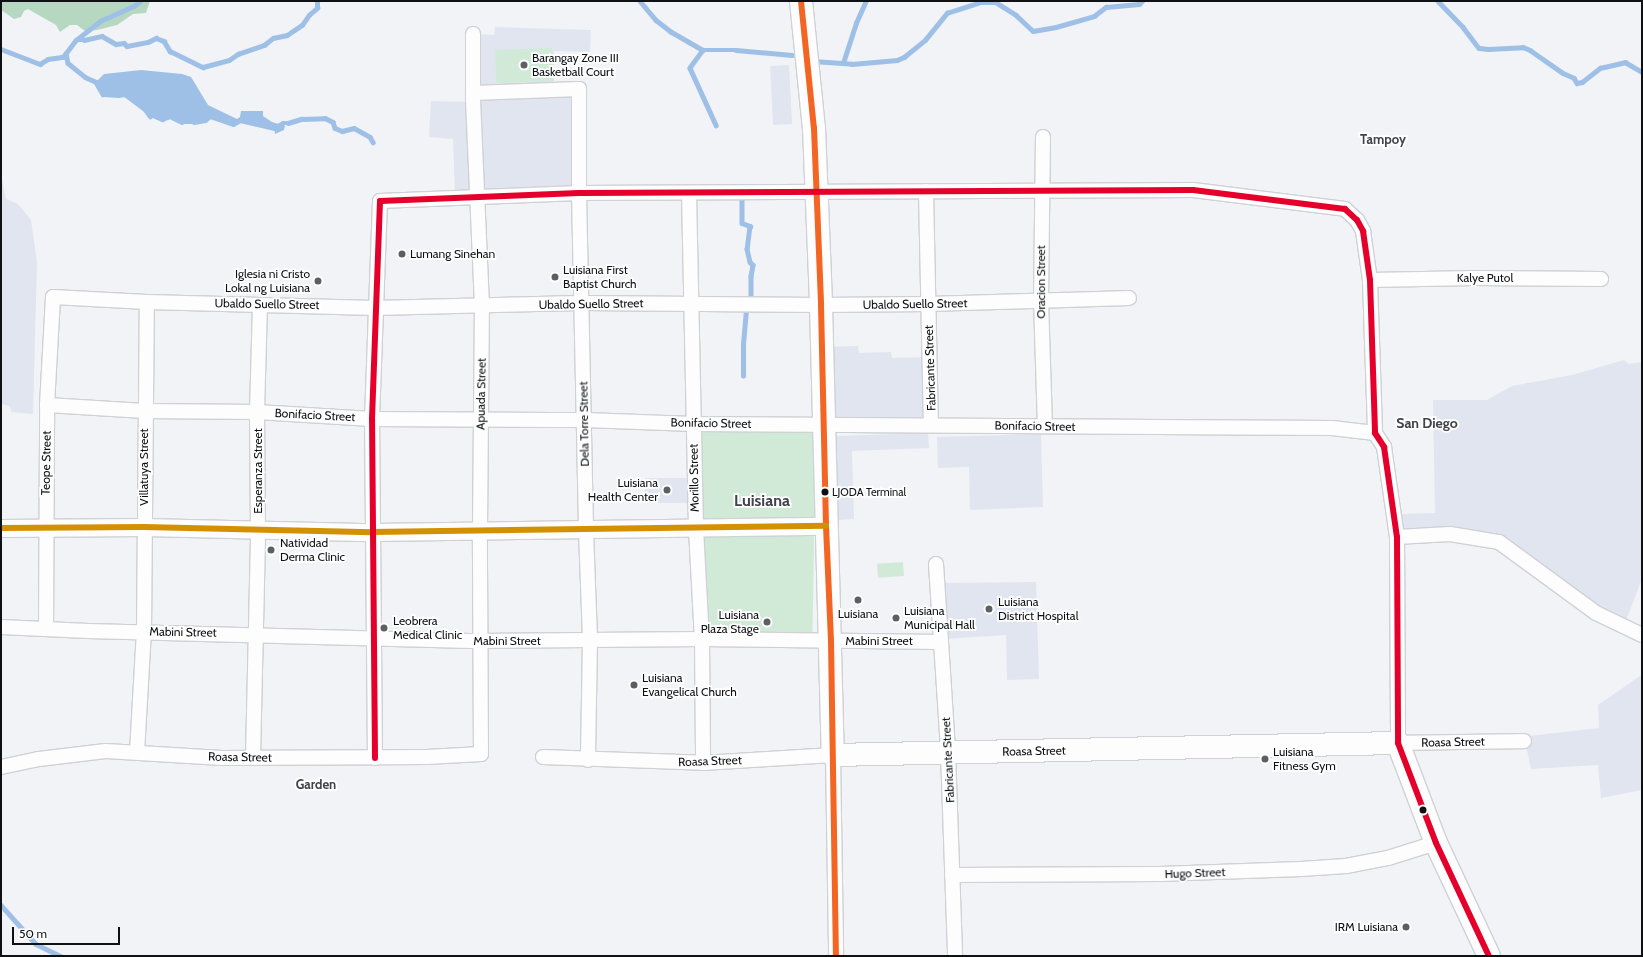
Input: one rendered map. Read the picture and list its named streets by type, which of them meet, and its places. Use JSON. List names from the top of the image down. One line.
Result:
{"streets":{"main road":["Roasa Street"],"street":["Kalye Putol","Oracion Street","Ubaldo Suello Street","Fabricante Street","Apuada Street","Bonifacio Street","Dela Torre Street","Teope Street","Villatuya Street","Esperanza Street","Morillo Street","Mabini Street","Hugo Street"]},"crossings":[["Oracion Street","Ubaldo Suello Street"],["Oracion Street","Bonifacio Street"],["Ubaldo Suello Street","Fabricante Street"],["Ubaldo Suello Street","Apuada Street"],["Ubaldo Suello Street","Dela Torre Street"],["Ubaldo Suello Street","Teope Street"],["Ubaldo Suello Street","Villatuya Street"],["Ubaldo Suello Street","Esperanza Street"],["Ubaldo Suello Street","Morillo Street"],["Fabricante Street","Bonifacio Street"],["Fabricante Street","Mabini Street"],["Fabricante Street","Roasa Street"],["Fabricante Street","Hugo Street"],["Apuada Street","Bonifacio Street"],["Apuada Street","Dela Torre Street"],["Apuada Street","Mabini Street"],["Apuada Street","Roasa Street"],["Bonifacio Street","Dela Torre Street"],["Bonifacio Street","Teope Street"],["Bonifacio Street","Villatuya Street"],["Bonifacio Street","Esperanza Street"],["Bonifacio Street","Morillo Street"],["Dela Torre Street","Mabini Street"],["Dela Torre Street","Roasa Street"],["Teope Street","Mabini Street"],["Villatuya Street","Mabini Street"],["Villatuya Street","Roasa Street"],["Esperanza Street","Mabini Street"],["Esperanza Street","Roasa Street"],["Morillo Street","Mabini Street"],["Morillo Street","Roasa Street"]],"districts":["Tampoy","San Diego","Luisiana","Garden"],"places":["Barangay Zone III Basketball Court","Lumang Sinehan","Luisiana First Baptist Church","Iglesia ni Cristo Lokal ng Luisiana","Luisiana Health Center","LJODA Terminal","Natividad Derma Clinic","Luisiana","Luisiana District Hospital","Luisiana Municipal Hall","Luisiana Plaza Stage","Leobrera Medical Clinic","Luisiana Evangelical Church","Luisiana Fitness Gym","IRM Luisiana"],"scale_bar":"50 m"}
